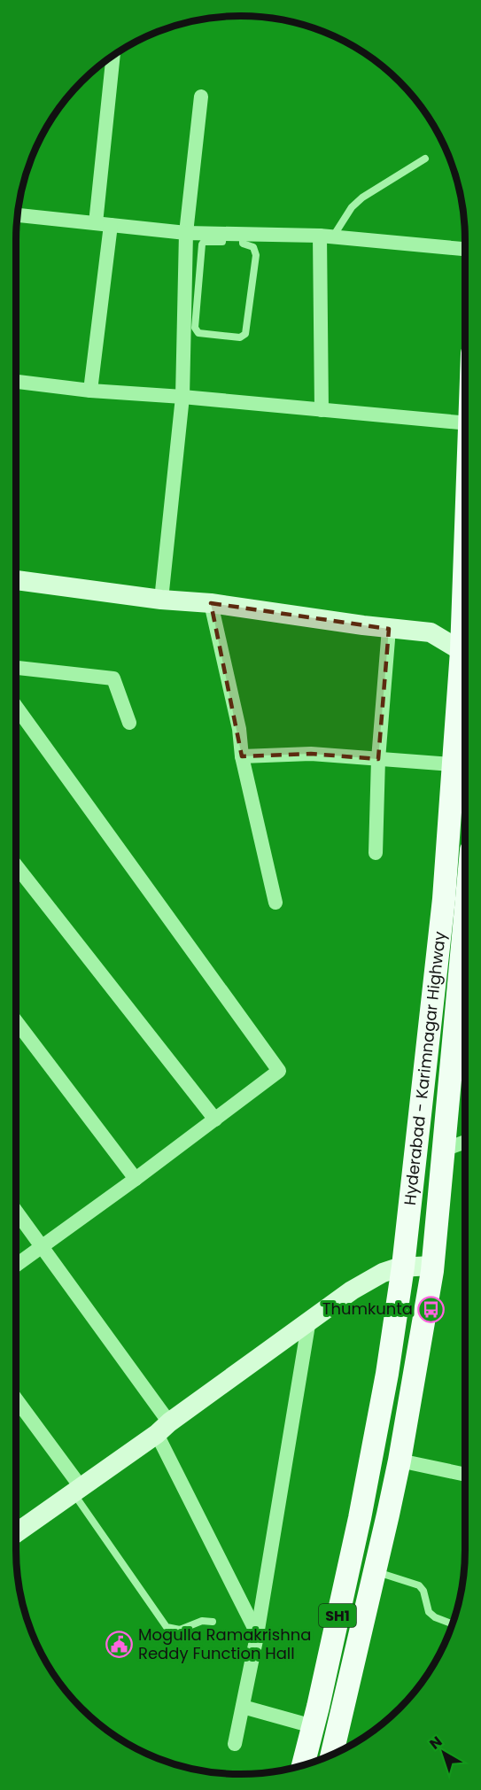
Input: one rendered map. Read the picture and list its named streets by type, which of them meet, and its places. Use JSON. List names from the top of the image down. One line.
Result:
{"streets":{"main road":["Hyderabad - Karimnagar Highway","SH1"]},"places":{"bus stop":["Thumkunta"],"public building":["Mogulla Ramakrishna Reddy Function Hall"]},"north":"top left"}
